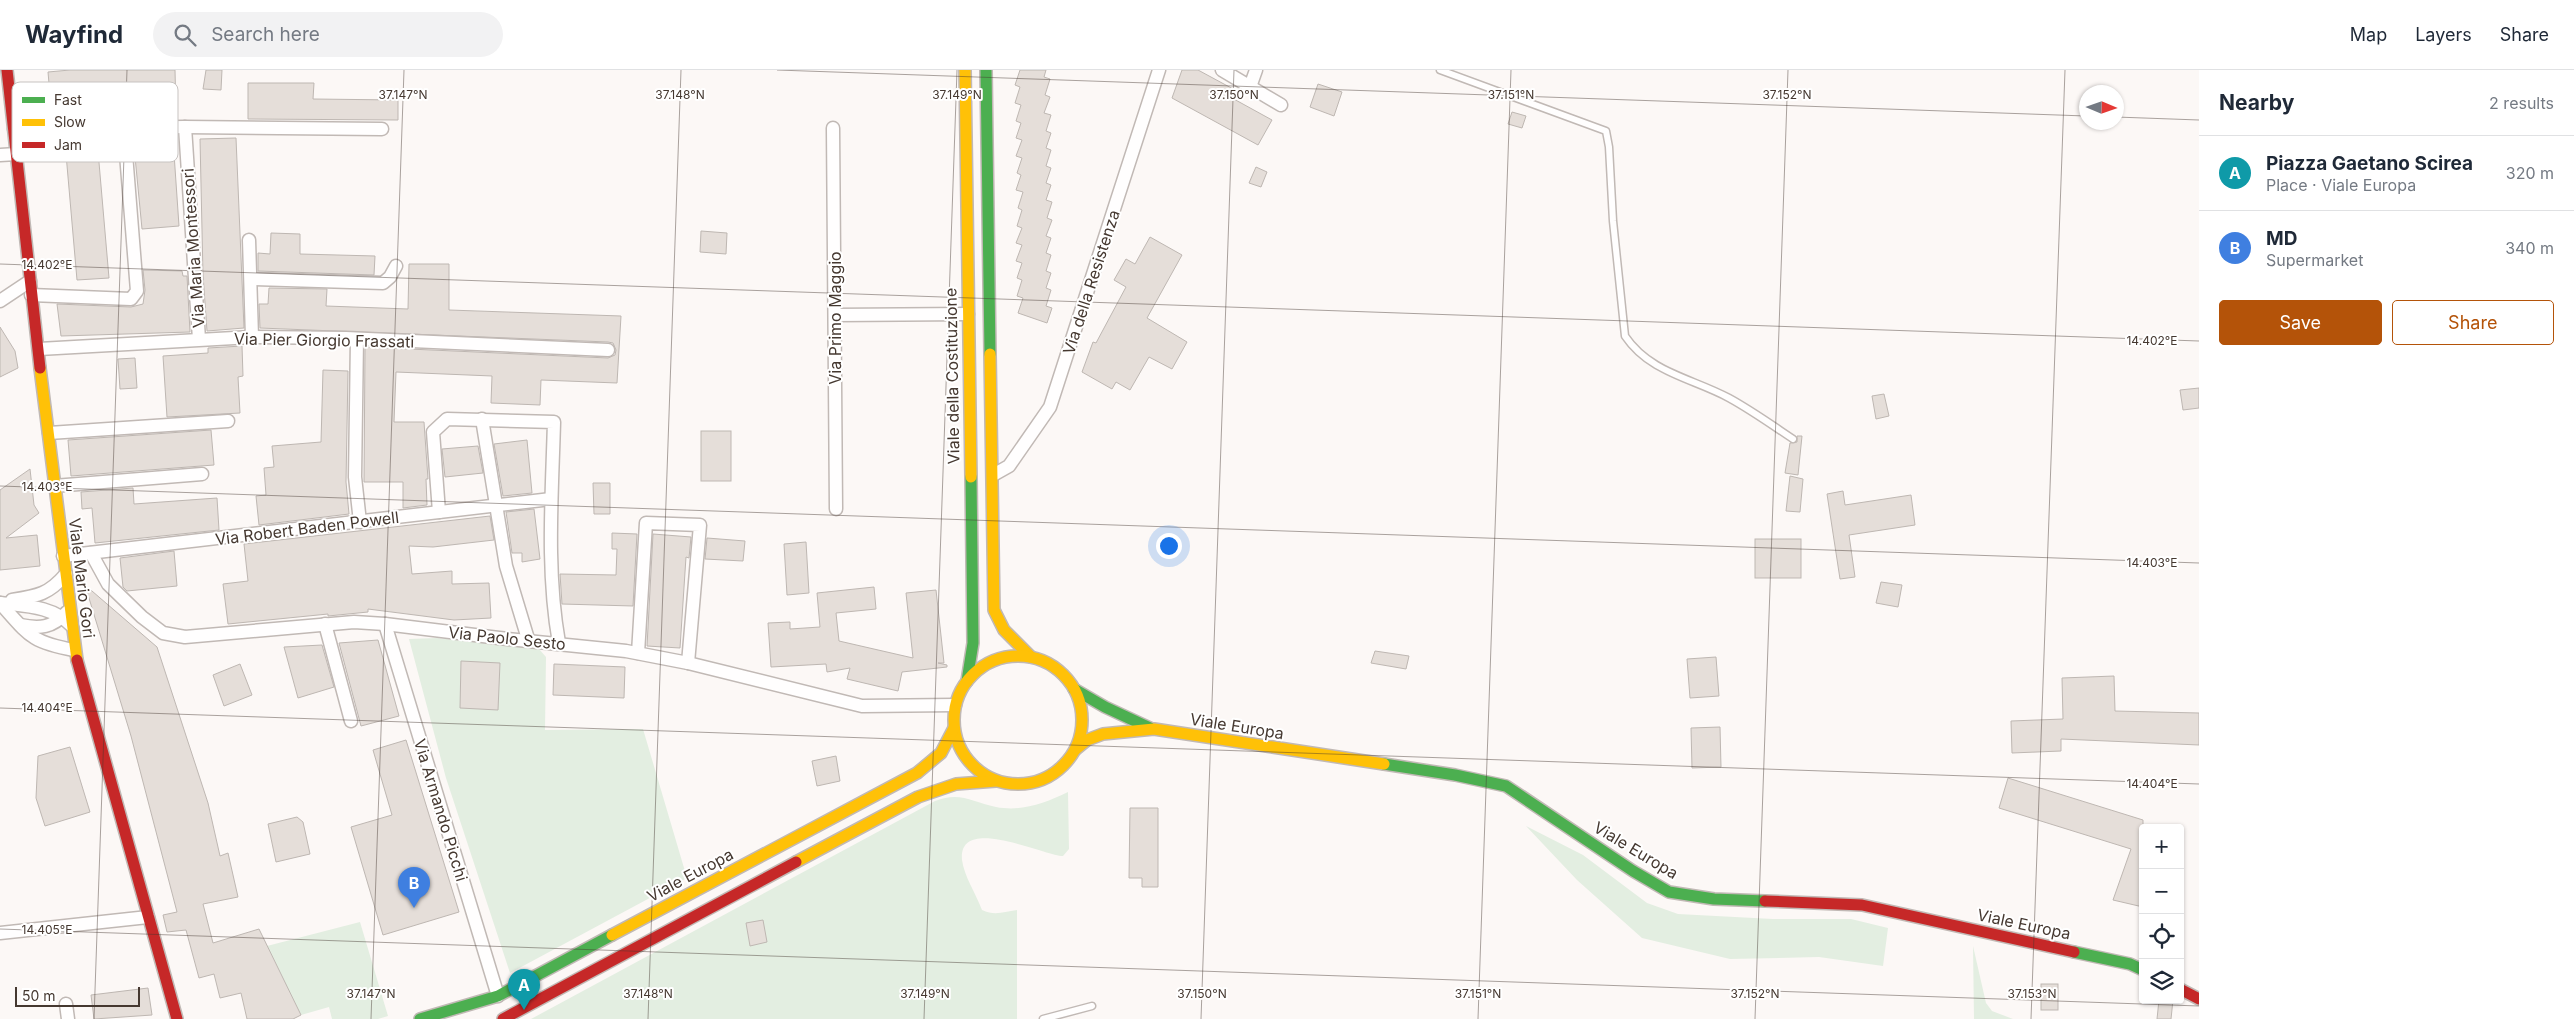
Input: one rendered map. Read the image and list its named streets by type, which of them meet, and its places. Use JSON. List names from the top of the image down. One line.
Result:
{"streets":{"street":["Via Maria Montessori","Via della Resistenza","Via Primo Maggio","Via Pier Giorgio Frassati","Viale della Costituzione","Via Robert Baden Powell","Viale Mario Gori","Via Paolo Sesto","Viale Europa","Via Armando Picchi"]},"crossings":[["Via Maria Montessori","Via Pier Giorgio Frassati"],["Via Pier Giorgio Frassati","Viale Mario Gori"],["Viale della Costituzione","Via Paolo Sesto"],["Viale della Costituzione","Viale Europa"],["Via Robert Baden Powell","Viale Mario Gori"],["Via Robert Baden Powell","Via Paolo Sesto"],["Via Paolo Sesto","Viale Europa"],["Via Paolo Sesto","Via Armando Picchi"],["Viale Europa","Via Armando Picchi"]],"legend":["Fast","Slow","Jam"],"scale_bar":"50 m","north":"right","page":{"header":"Wayfind","search":"Search here","nav":["Map","Layers","Share"],"heading":["Nearby","2 results"],"list":[{"mark":"A","name":"Piazza Gaetano Scirea","note":"Place · Viale Europa","value":"320 m"},{"mark":"B","name":"MD","note":"Supermarket","value":"340 m"}],"buttons":["Save","Share"],"map_buttons":["+","−"],"pins":["B","A"],"scale":"50 m"},"coordinates":["37.147°N","37.148°N","37.149°N","37.150°N","37.151°N","37.152°N","14.402°E","14.403°E","14.404°E","14.405°E","37.153°N"]}
